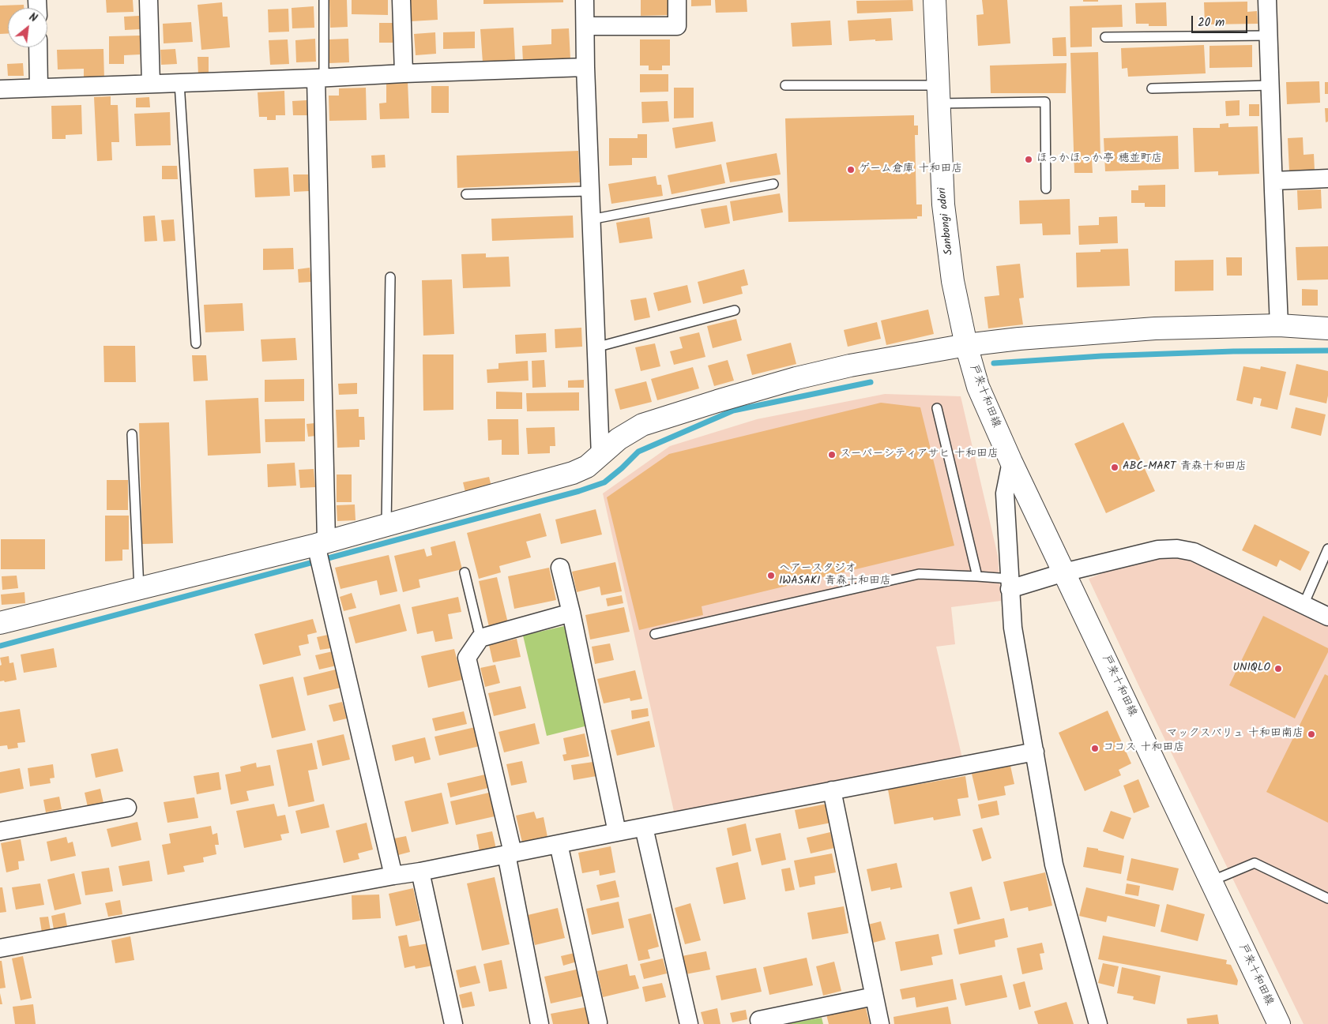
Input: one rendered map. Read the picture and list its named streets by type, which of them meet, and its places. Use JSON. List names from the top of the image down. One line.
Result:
{"streets":{"street":["Sanbongi odori","戸来十和田線"]},"crossings":[["Sanbongi odori","戸来十和田線"]],"places":["ほっかほっか亭 穂並町店","ゲーム倉庫 十和田店","スーパーシティアサヒ 十和田店","ABC-MART 青森十和田店","ヘアースタジオ IWASAKI 青森十和田店","UNIQLO","マックスバリュ 十和田南店","ココス 十和田店"],"scale_bar":"20 m","north":"top right"}
